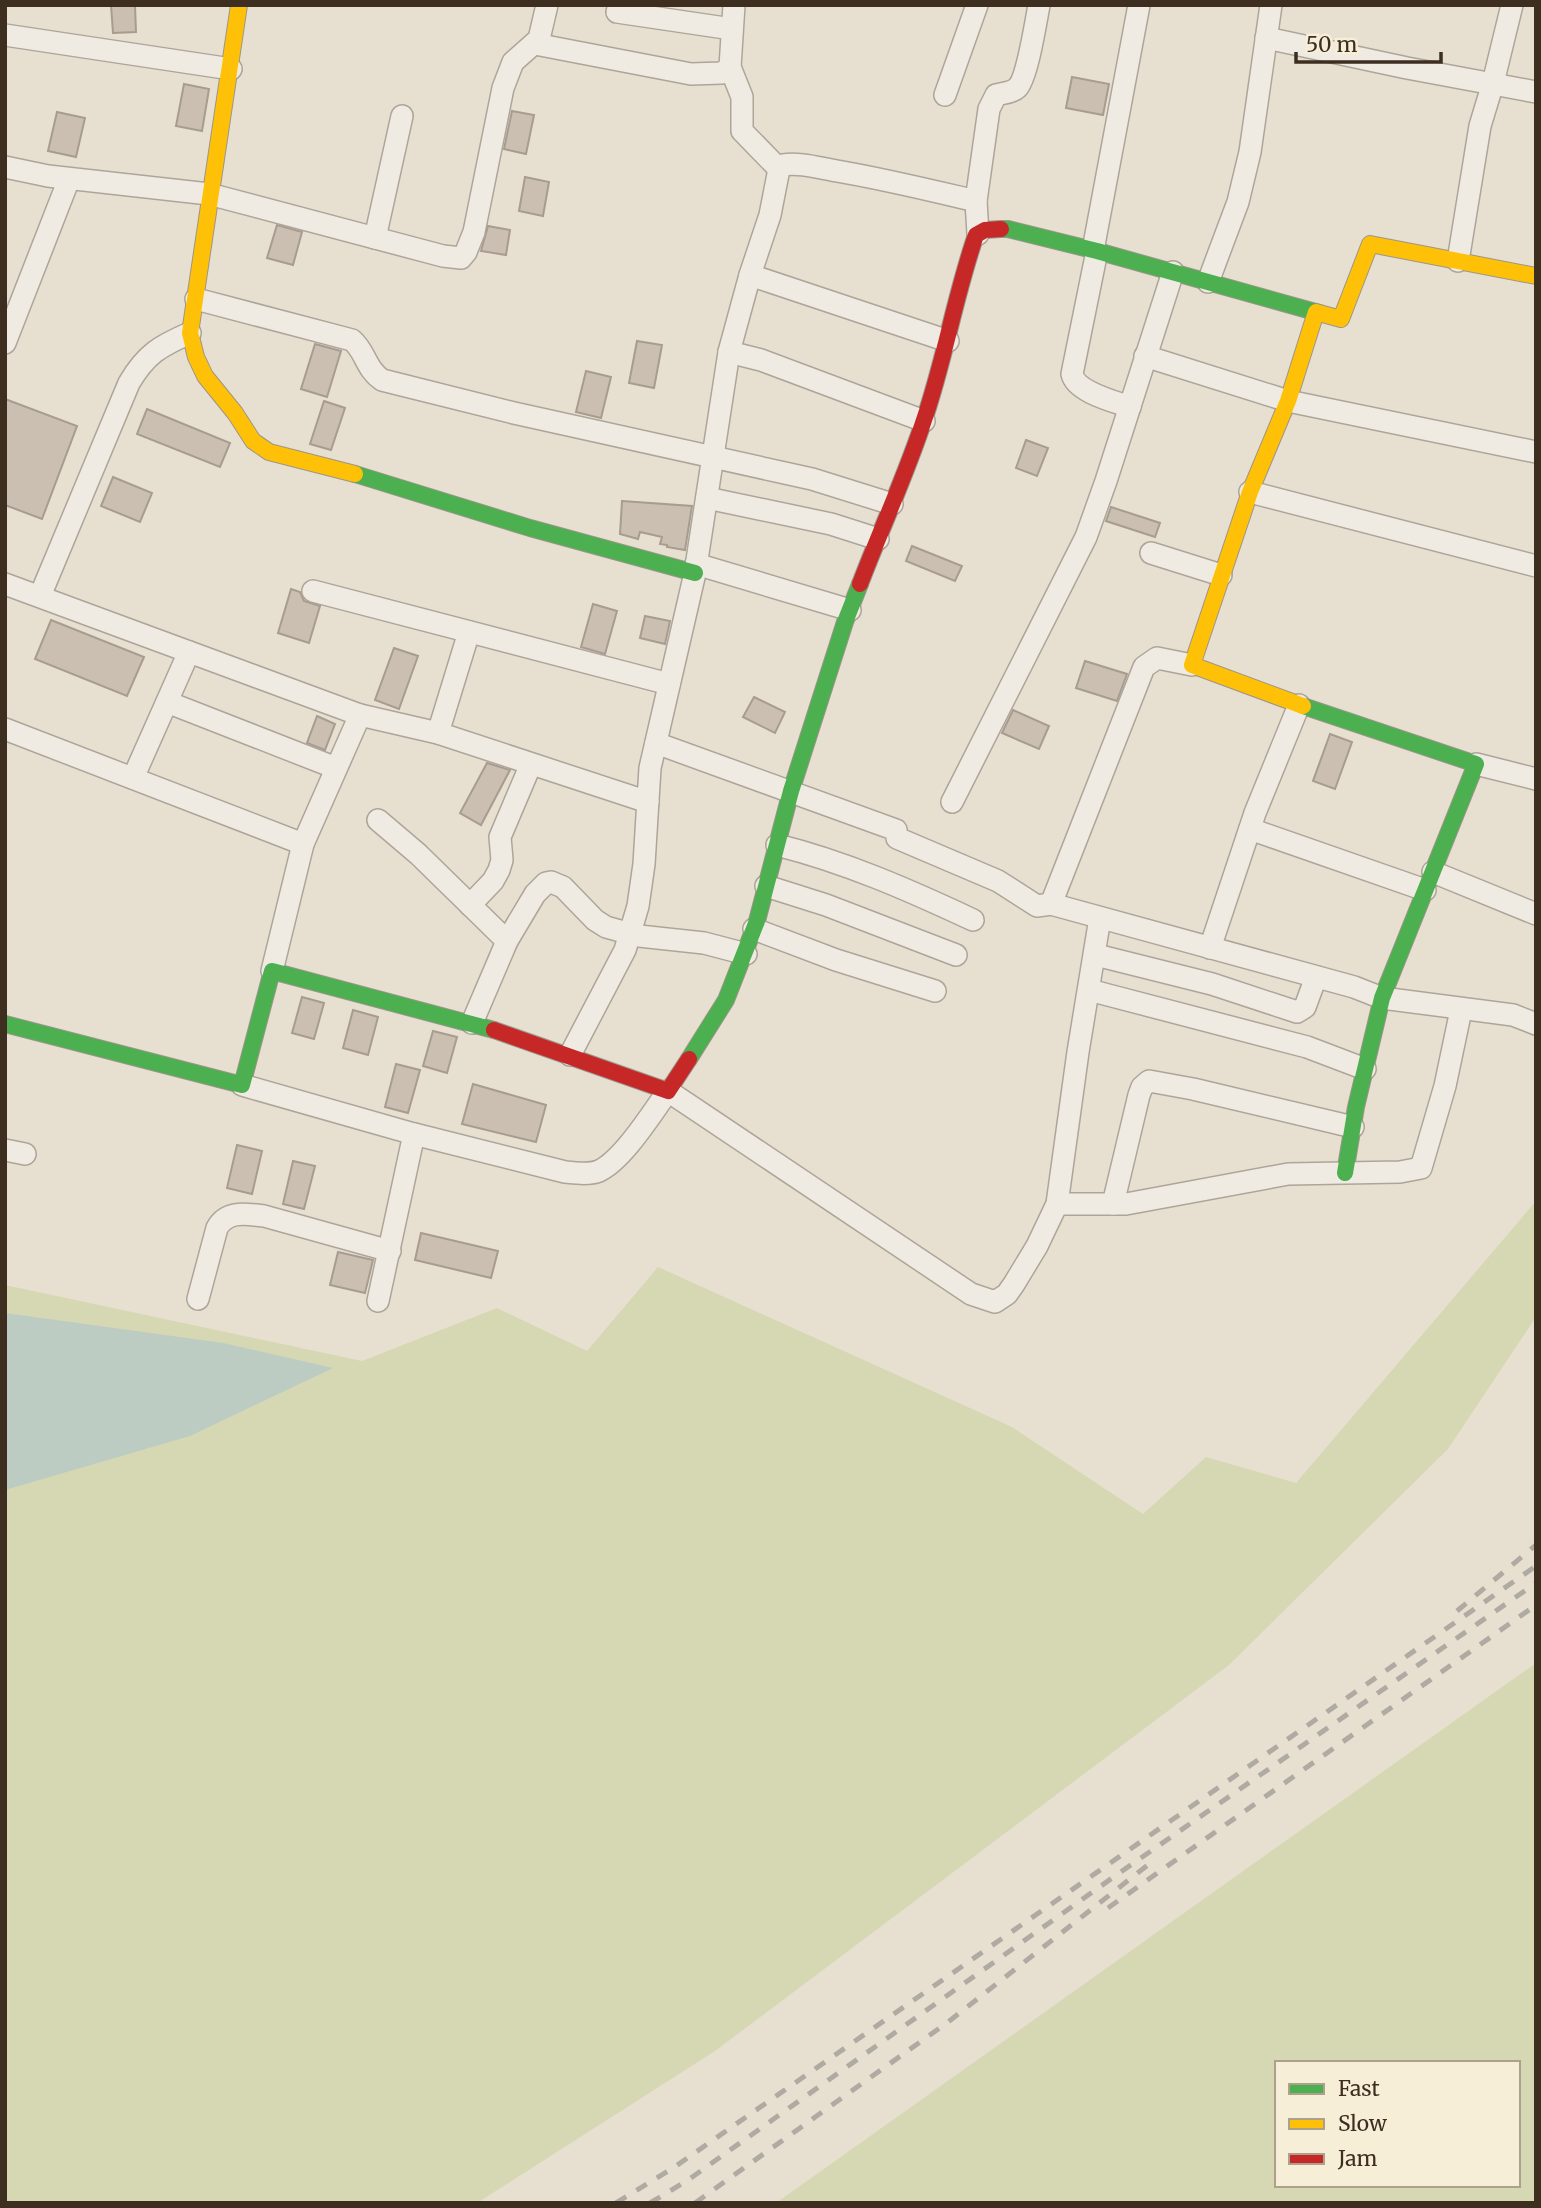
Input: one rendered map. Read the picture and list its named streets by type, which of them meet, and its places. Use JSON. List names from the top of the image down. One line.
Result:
{"legend":["Fast","Slow","Jam"],"scale_bar":"50 m"}
